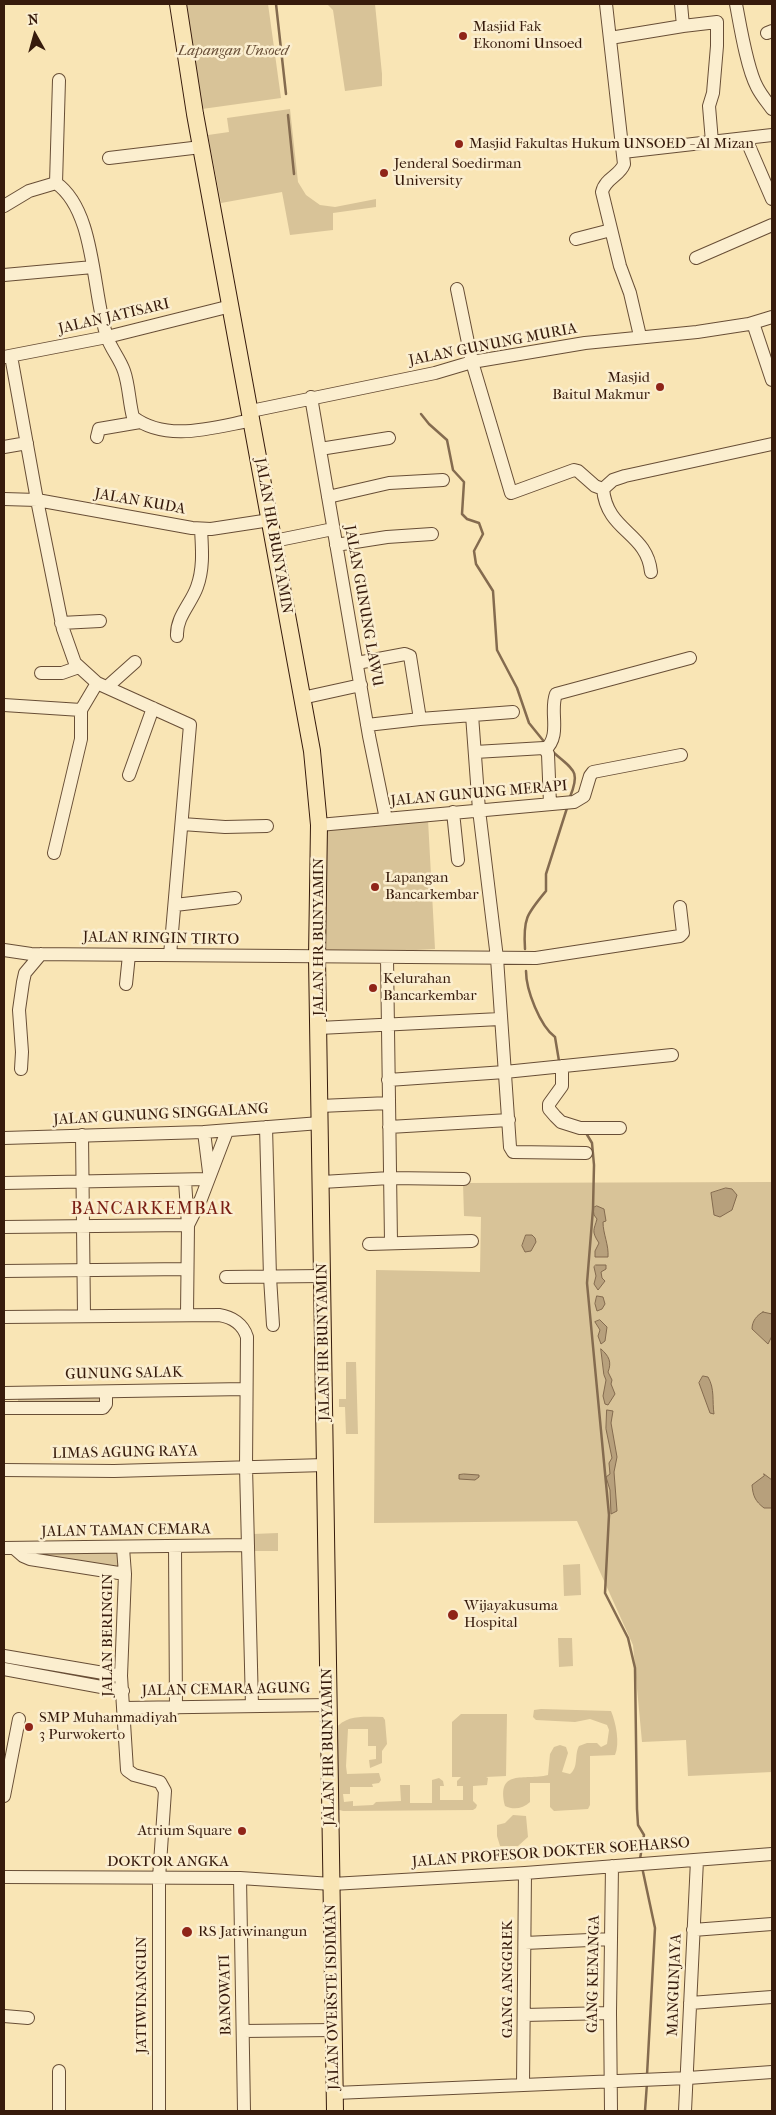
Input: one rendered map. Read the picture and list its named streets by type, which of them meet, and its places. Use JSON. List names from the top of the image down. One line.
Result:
{"streets":{"main road":["JALAN HR BUNYAMIN","JALAN OVERSTE ISDIMAN"],"street":["JALAN JATISARI","JALAN GUNUNG MURIA","JALAN KUDA","JALAN GUNUNG LAWU","JALAN GUNUNG MERAPI","JALAN RINGIN TIRTO","JALAN GUNUNG SINGGALANG","GUNUNG SALAK","LIMAS AGUNG RAYA","JALAN TAMAN CEMARA","JALAN BERINGIN","JALAN CEMARA AGUNG","JALAN PROFESOR DOKTER SOEHARSO","DOKTOR ANGKA","GANG KENANGA","GANG ANGGREK","MANGUNJAYA","JATIWINANGUN","BANOWATI"]},"crossings":[["JALAN JATISARI","JALAN HR BUNYAMIN"],["JALAN GUNUNG MURIA","JALAN HR BUNYAMIN"],["JALAN GUNUNG MURIA","JALAN GUNUNG LAWU"],["JALAN KUDA","JALAN HR BUNYAMIN"],["JALAN HR BUNYAMIN","JALAN GUNUNG MERAPI"],["JALAN HR BUNYAMIN","JALAN RINGIN TIRTO"],["JALAN HR BUNYAMIN","JALAN GUNUNG SINGGALANG"],["JALAN HR BUNYAMIN","LIMAS AGUNG RAYA"],["JALAN HR BUNYAMIN","JALAN CEMARA AGUNG"],["JALAN HR BUNYAMIN","JALAN PROFESOR DOKTER SOEHARSO"],["JALAN HR BUNYAMIN","DOKTOR ANGKA"],["JALAN HR BUNYAMIN","JALAN OVERSTE ISDIMAN"],["JALAN GUNUNG LAWU","JALAN GUNUNG MERAPI"],["JALAN TAMAN CEMARA","JALAN BERINGIN"],["JALAN BERINGIN","JALAN CEMARA AGUNG"],["JALAN BERINGIN","DOKTOR ANGKA"],["JALAN BERINGIN","JATIWINANGUN"],["JALAN PROFESOR DOKTER SOEHARSO","DOKTOR ANGKA"],["JALAN PROFESOR DOKTER SOEHARSO","GANG KENANGA"],["JALAN PROFESOR DOKTER SOEHARSO","GANG ANGGREK"],["JALAN PROFESOR DOKTER SOEHARSO","MANGUNJAYA"],["JALAN PROFESOR DOKTER SOEHARSO","JALAN OVERSTE ISDIMAN"],["DOKTOR ANGKA","JATIWINANGUN"],["DOKTOR ANGKA","BANOWATI"],["DOKTOR ANGKA","JALAN OVERSTE ISDIMAN"]],"districts":["BANCARKEMBAR"],"parks":["Lapangan Unsoed"],"places":["Masjid Fak Ekonomi Unsoed","Masjid Fakultas Hukum UNSOED - Al Mizan","Jenderal Soedirman University","Masjid Baitul Makmur","Lapangan Bancarkembar","Kelurahan Bancarkembar","Wijayakusuma Hospital","SMP Muhammadiyah 3 Purwokerto","Atrium Square","RS Jatiwinangun"],"north":"top"}
